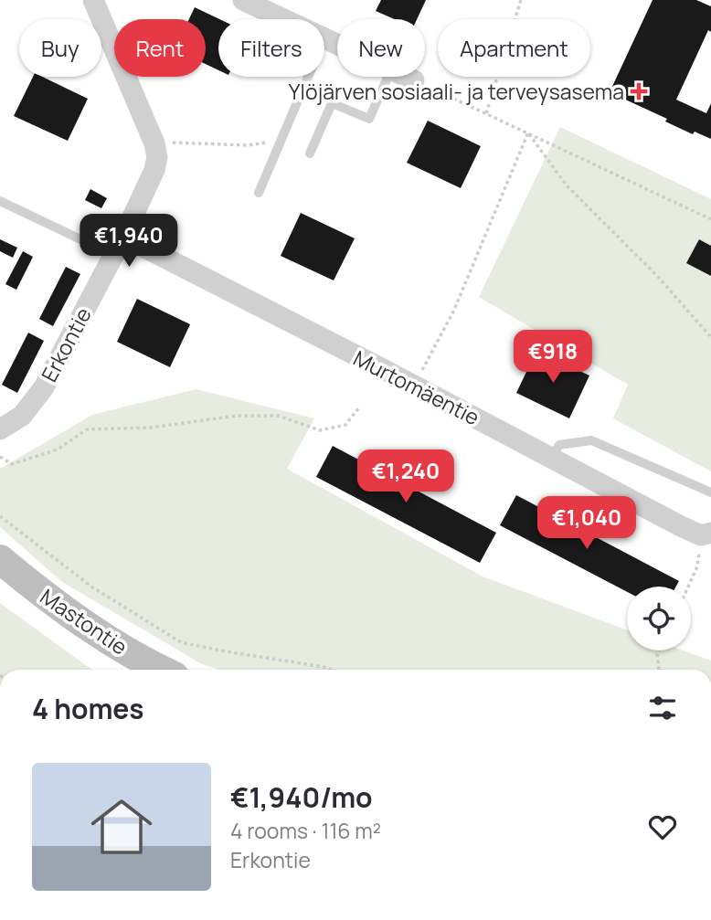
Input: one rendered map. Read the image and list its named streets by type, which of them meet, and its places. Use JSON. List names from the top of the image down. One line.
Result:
{"streets":{"main road":["Mastontie"],"street":["Erkontie","Murtomäentie"]},"crossings":[["Erkontie","Murtomäentie"]],"places":{"health":["Ylöjärven sosiaali- ja terveysasema"]},"page":{"chip":["Buy","Rent","Filters","New","Apartment"],"price":["€1,940","€918","€1,240","€1,040"],"heading":"4 homes","list":[{"name":"€1,940/mo","note":"4 rooms · 116 m² · Erkontie"}]}}
